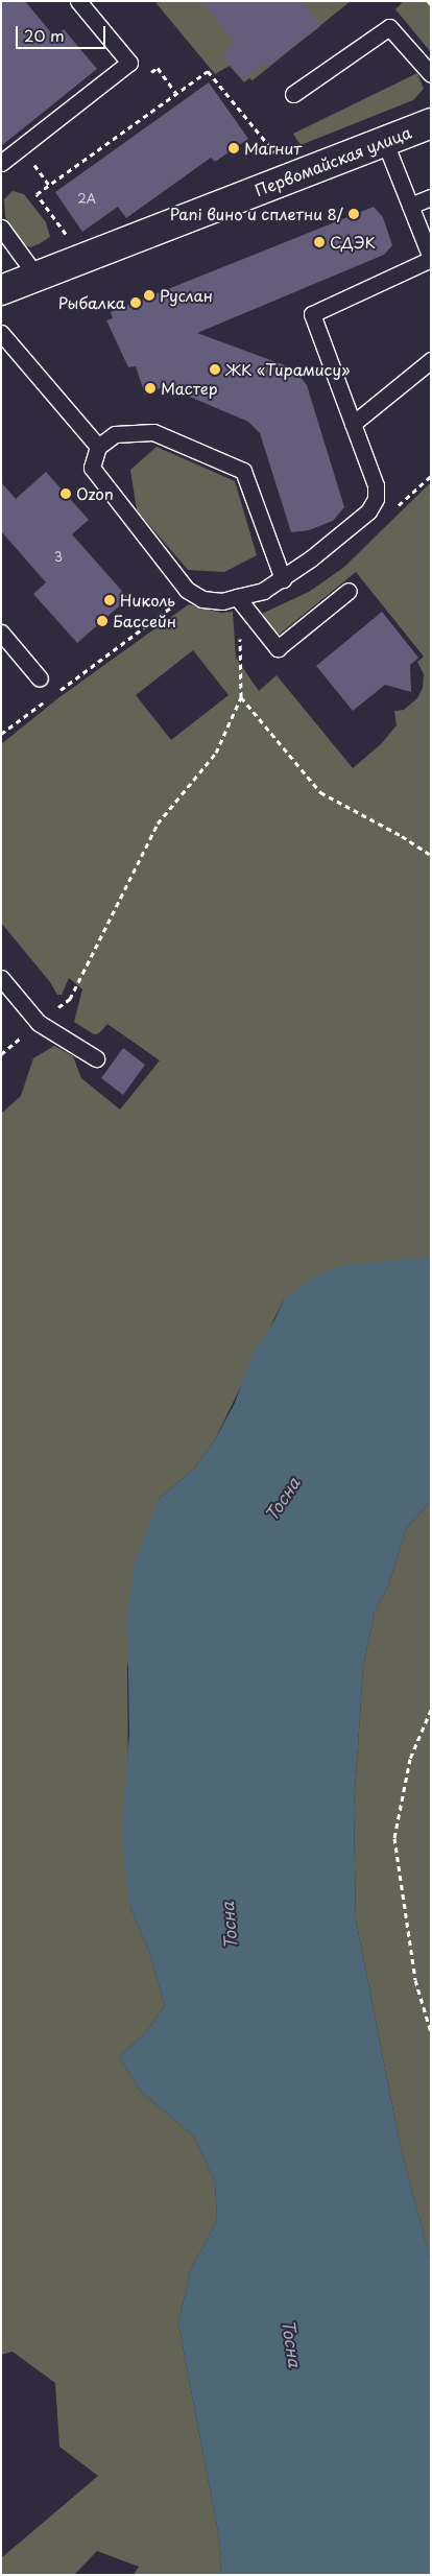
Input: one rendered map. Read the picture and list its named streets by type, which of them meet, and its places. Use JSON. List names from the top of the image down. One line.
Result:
{"streets":{"street":["Первомайская улица"]},"water":["Тосна"],"places":["Магнит","Pani вино и сплетни 8/","СДЭК","Руслан","Рыбалка","ЖК «Тирамису»","Мастер","Ozon","Николь","Бассейн"],"house_numbers":["2А","3"],"scale_bar":"20 m"}
